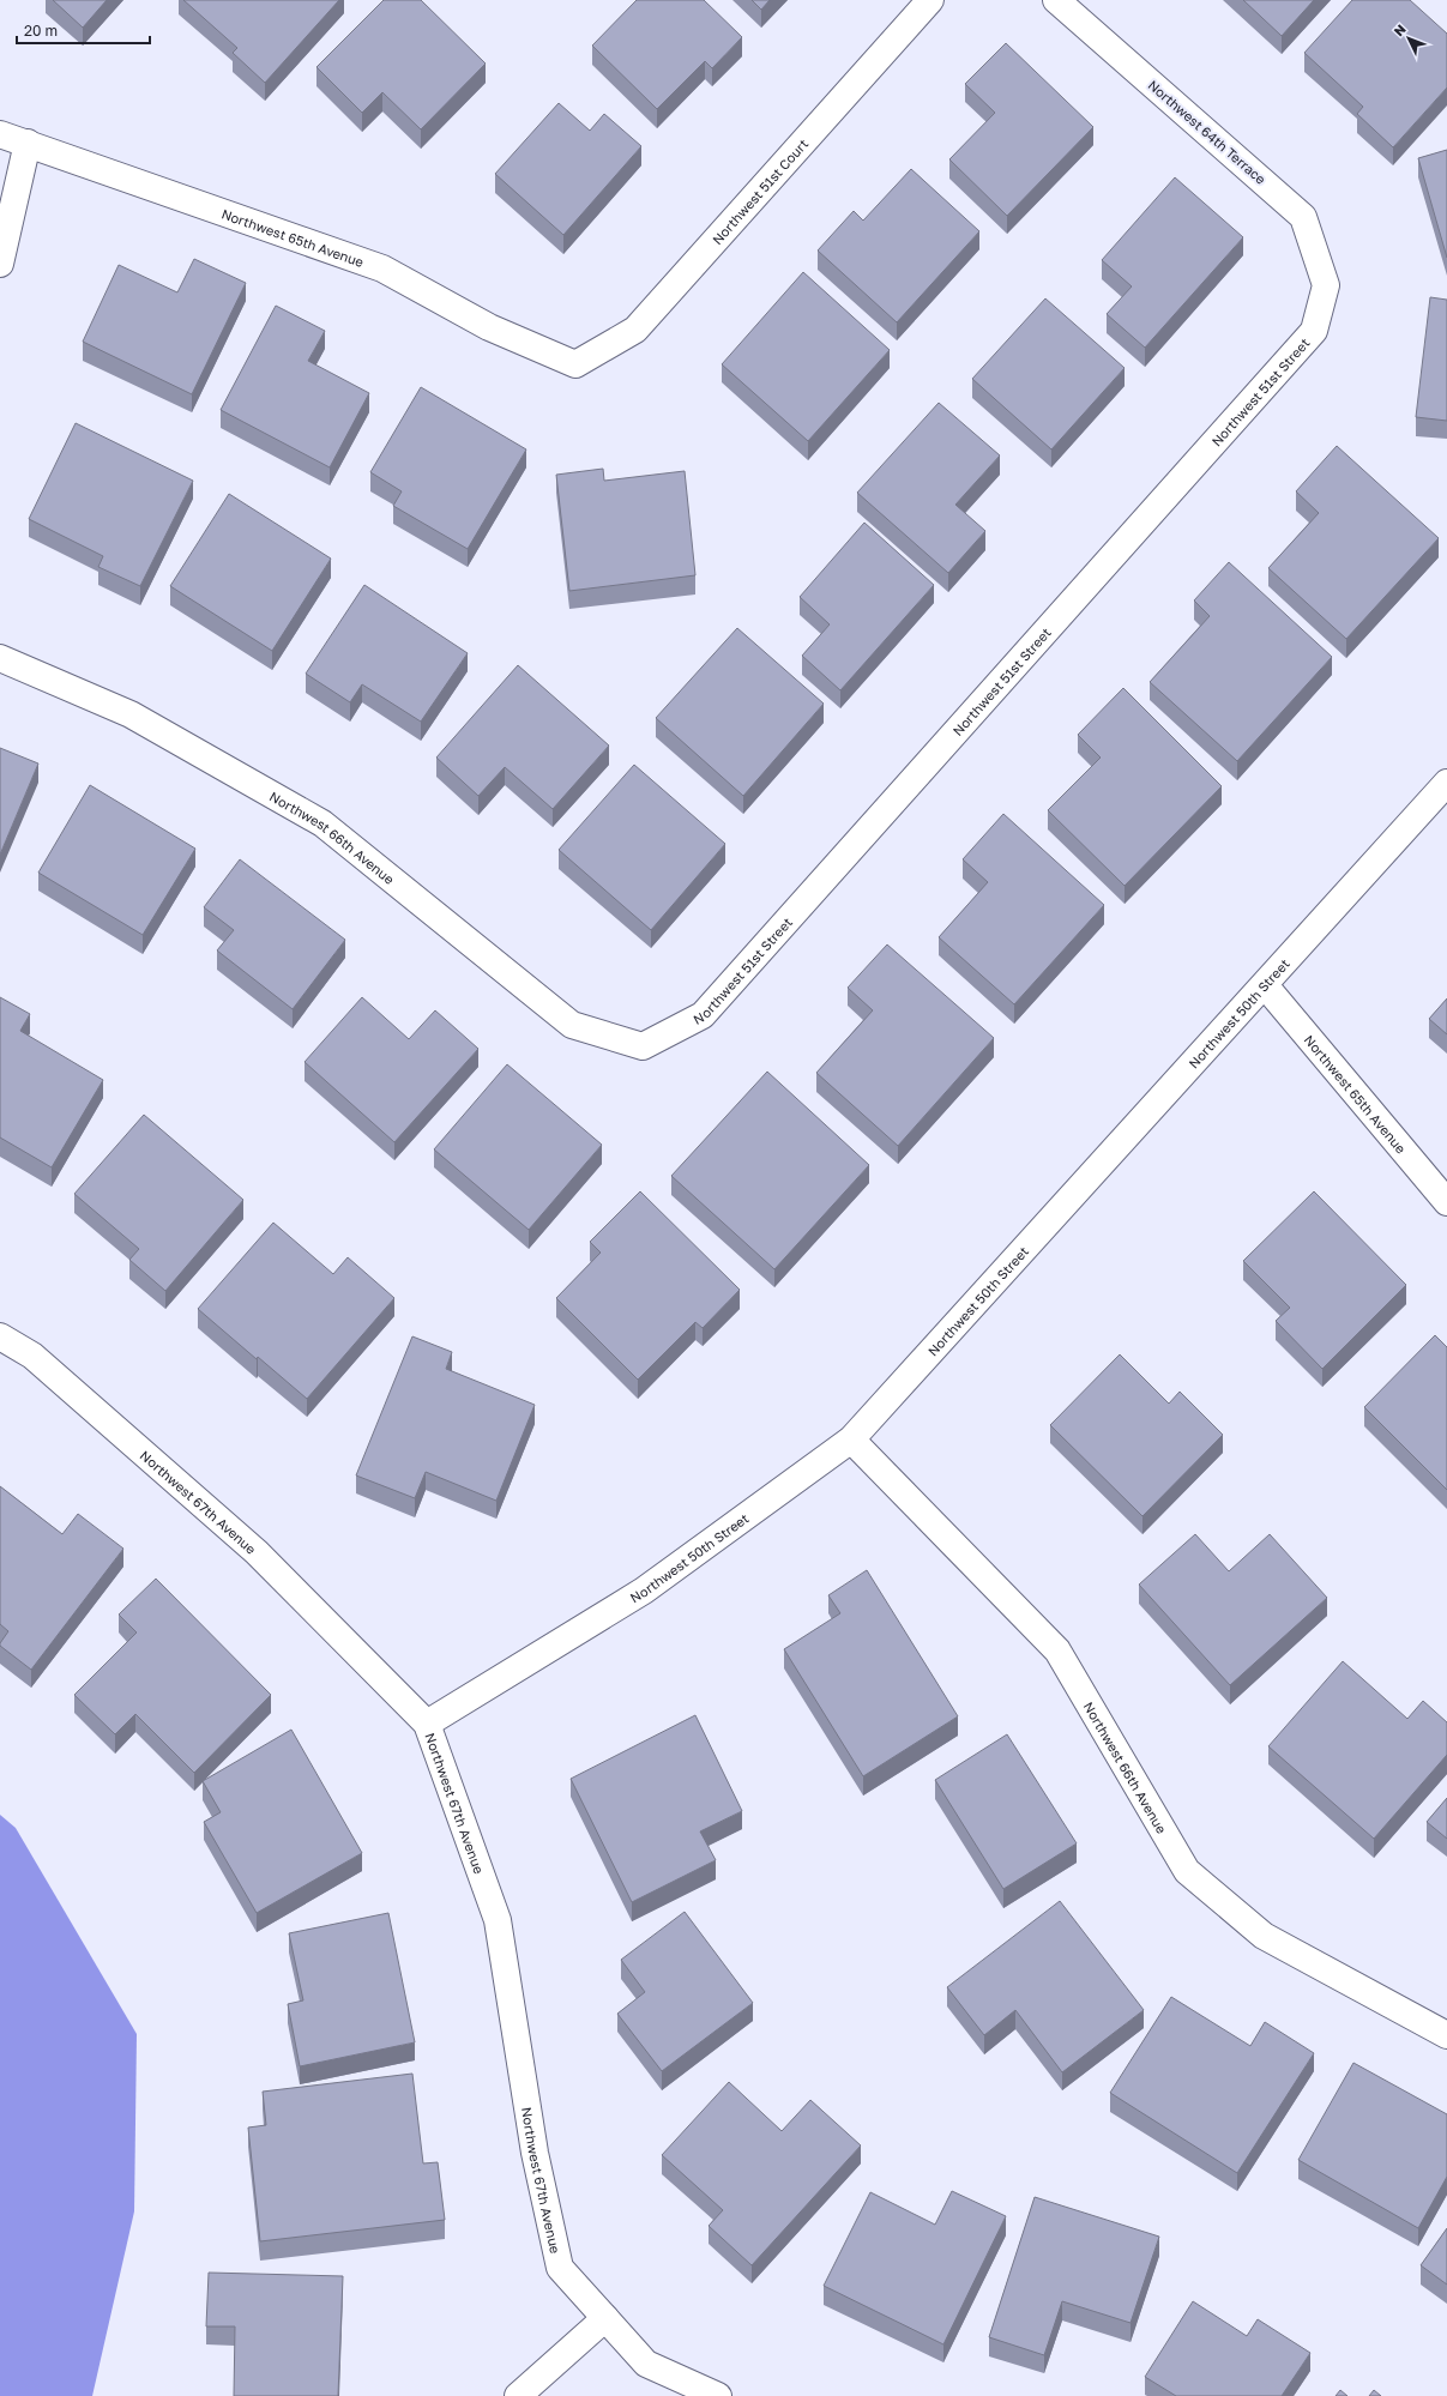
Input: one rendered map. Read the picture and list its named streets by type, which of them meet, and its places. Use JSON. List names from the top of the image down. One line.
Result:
{"streets":{"street":["Northwest 64th Terrace","Northwest 51st Court","Northwest 65th Avenue","Northwest 51st Street","Northwest 66th Avenue","Northwest 50th Street","Northwest 67th Avenue"]},"crossings":[["Northwest 64th Terrace","Northwest 51st Street"],["Northwest 51st Court","Northwest 65th Avenue"],["Northwest 65th Avenue","Northwest 50th Street"],["Northwest 51st Street","Northwest 66th Avenue"],["Northwest 66th Avenue","Northwest 50th Street"],["Northwest 50th Street","Northwest 67th Avenue"]],"scale_bar":"20 m","north":"top left"}
